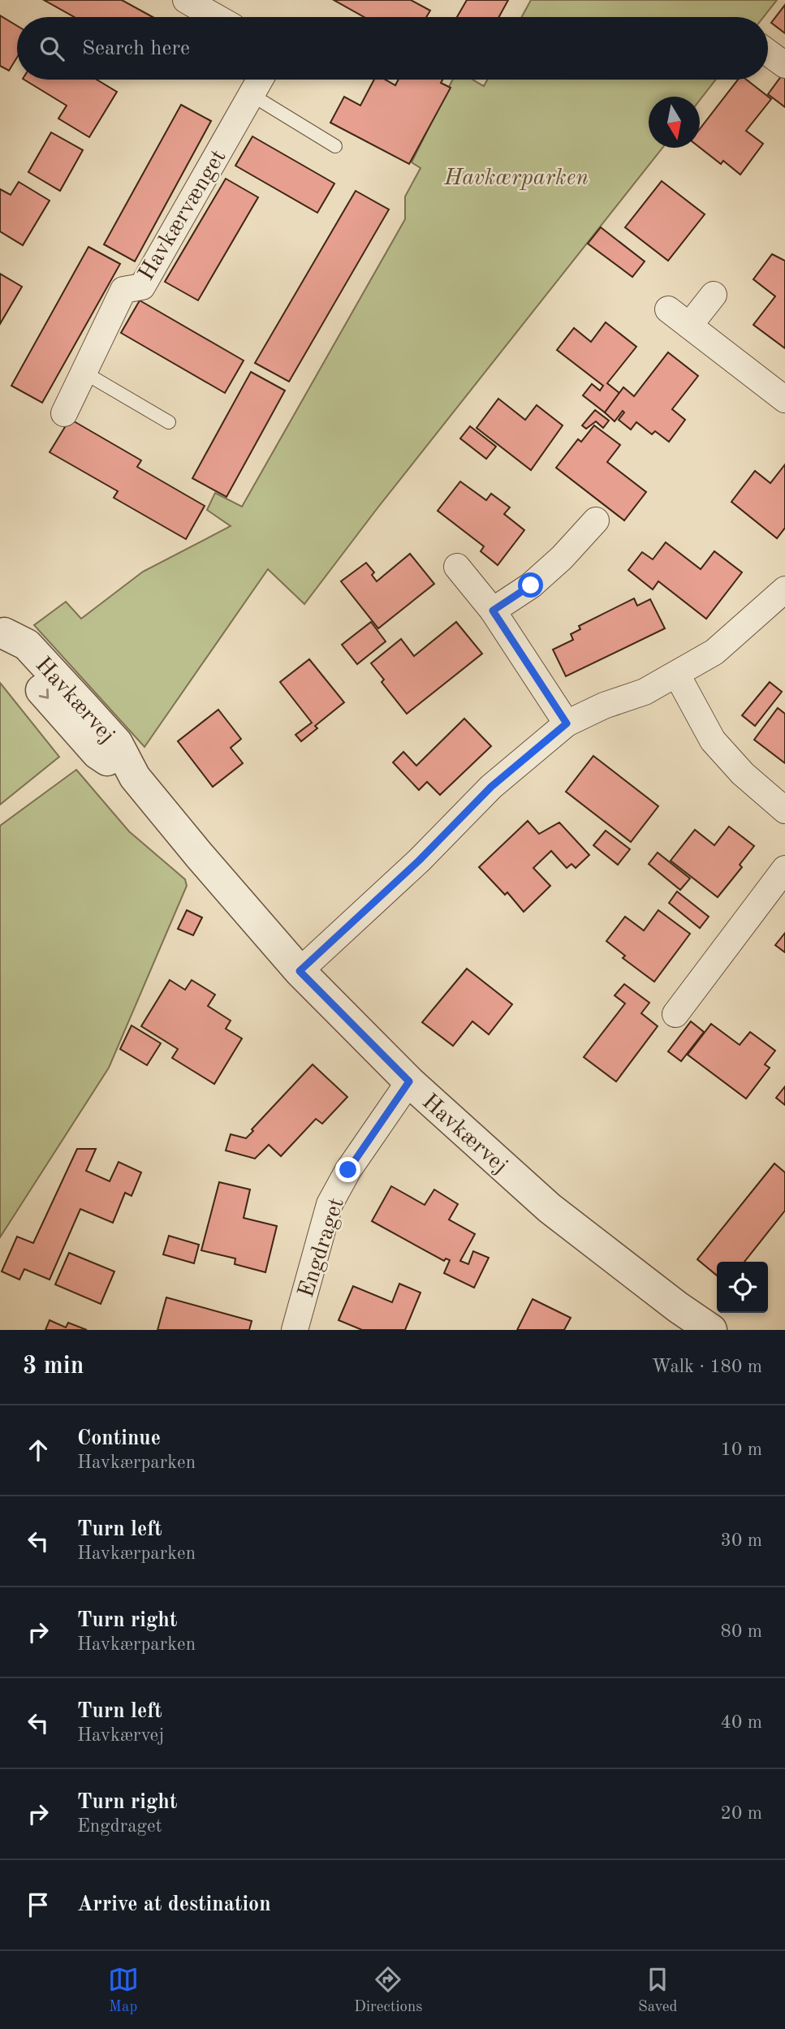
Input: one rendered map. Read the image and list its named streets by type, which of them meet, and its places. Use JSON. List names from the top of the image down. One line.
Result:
{"streets":{"street":["Havkærvænget","Havkærvej","Engdraget"]},"crossings":[["Havkærvej","Engdraget"]],"parks":["Havkærparken"],"north":"bottom","page":{"search":"Search here","heading":["3 min","Walk · 180 m"],"list":[["Continue","Havkærparken","10 m"],["Turn left","Havkærparken","30 m"],["Turn right","Havkærparken","80 m"],["Turn left","Havkærvej","40 m"],["Turn right","Engdraget","20 m"],"Arrive at destination"],"nav":["Map","Directions","Saved"]}}
